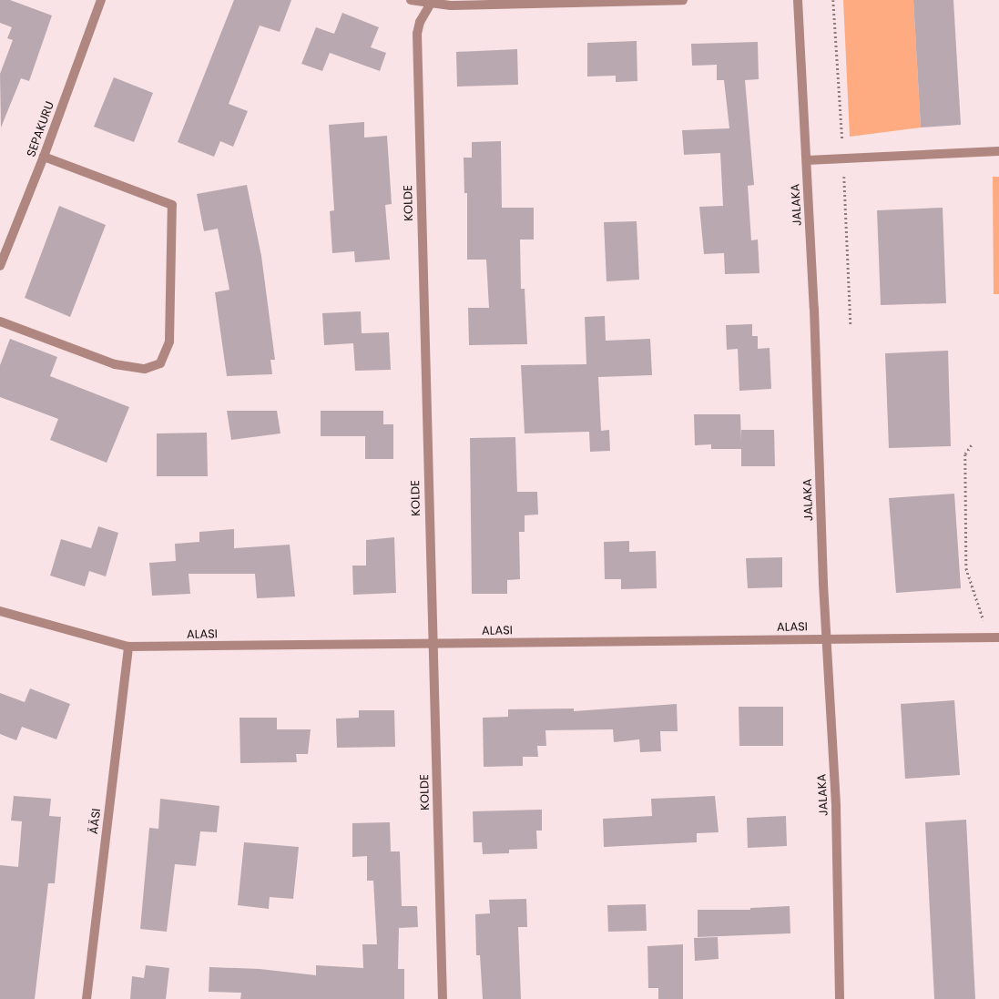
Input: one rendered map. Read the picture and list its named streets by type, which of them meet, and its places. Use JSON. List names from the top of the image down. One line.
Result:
{"streets":{"street":["SEPAKURU","KOLDE","JALAKA","ALASI","ÄÄSI"]},"crossings":[["KOLDE","ALASI"],["JALAKA","ALASI"],["ALASI","ÄÄSI"]]}
